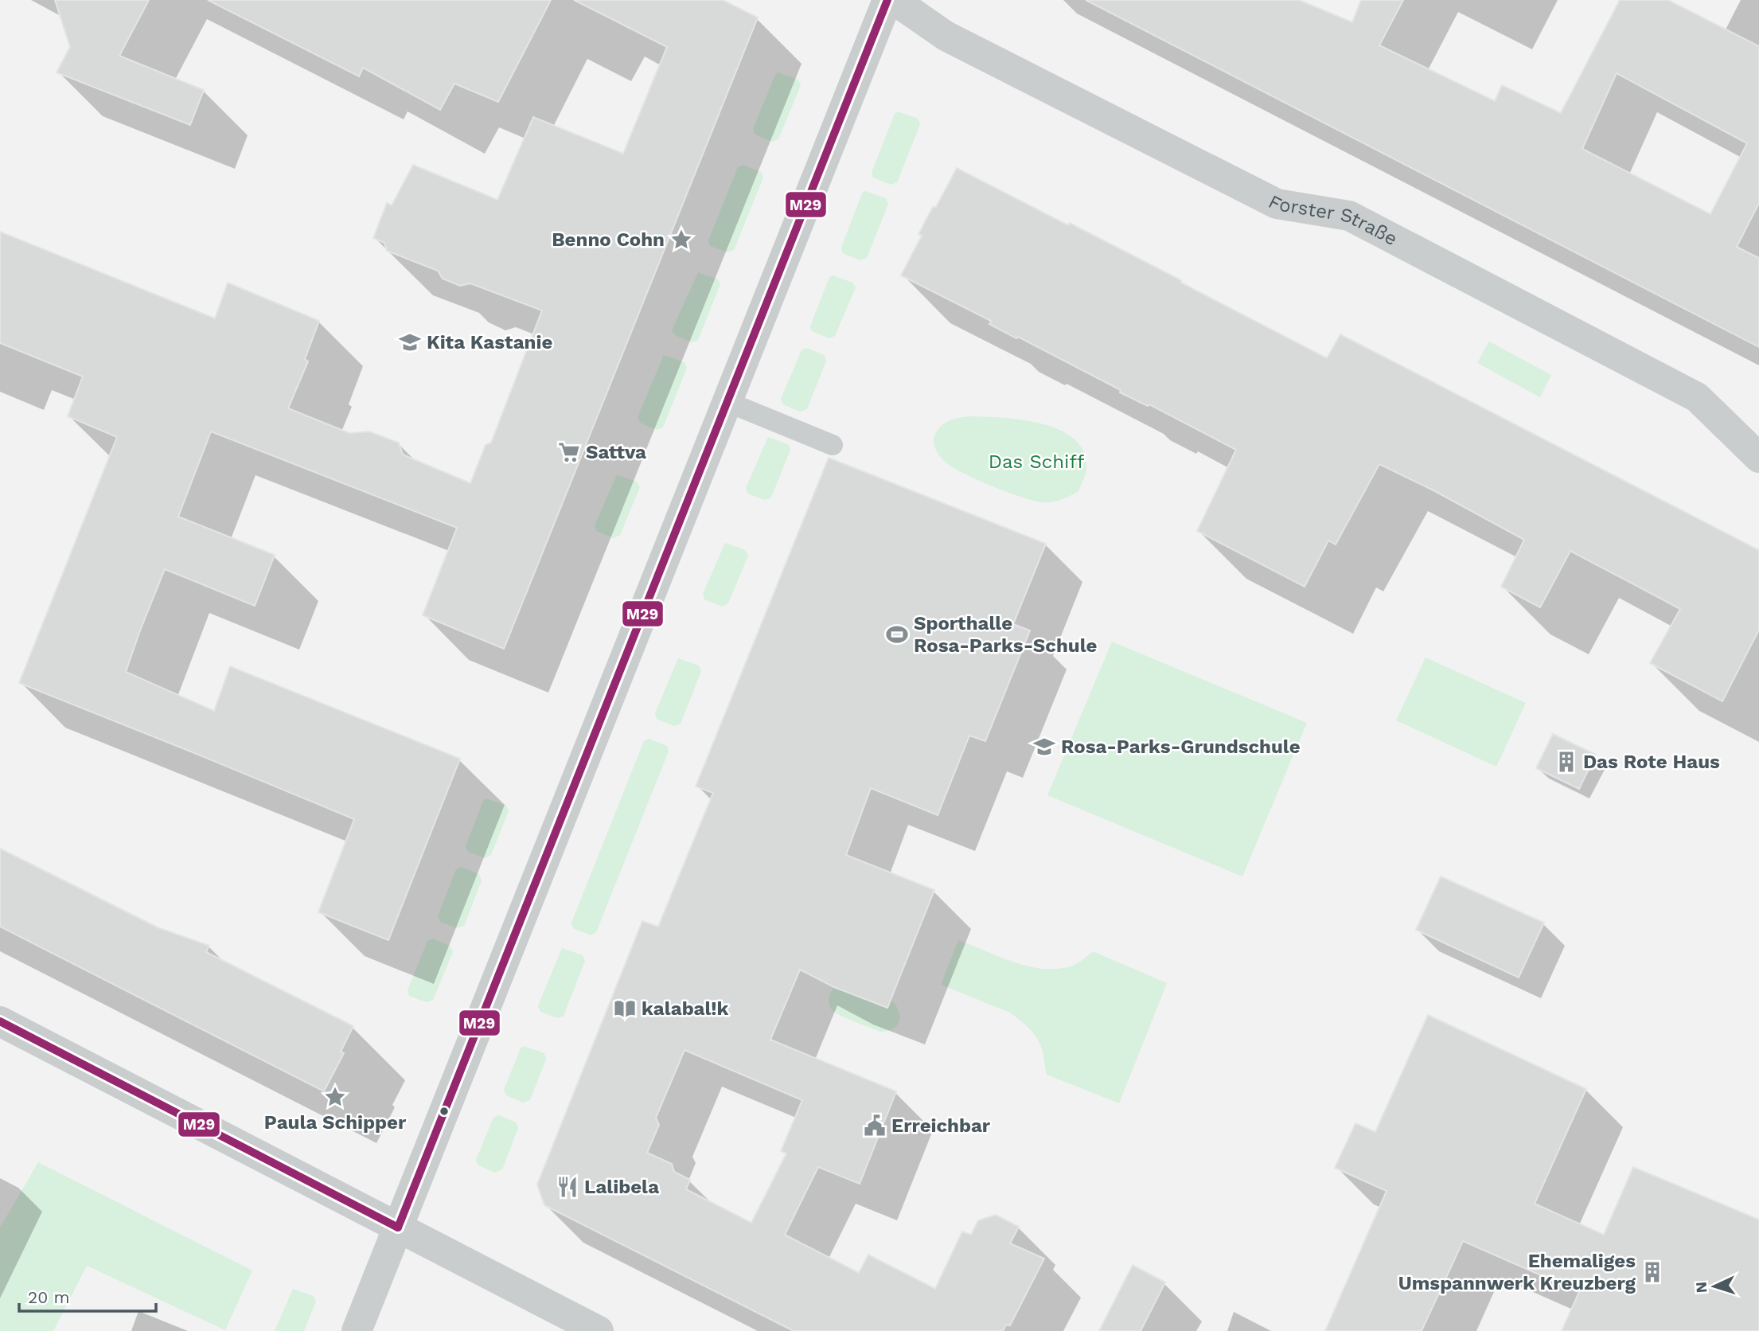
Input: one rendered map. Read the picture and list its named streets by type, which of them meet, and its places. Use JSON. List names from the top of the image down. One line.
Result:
{"streets":{"street":["Forster Straße"]},"parks":["Das Schiff"],"places":{"place":["Benno Cohn","Paula Schipper"],"school or university":["Kita Kastanie","Rosa-Parks-Grundschule"],"supermarket":["Sattva"],"sports":["Sporthalle Rosa-Parks-Schule"],"building":["Das Rote Haus","Ehemaliges Umspannwerk Kreuzberg"],"library":["kalabal!k"],"public building":["Erreichbar"],"restaurant":["Lalibela"]},"lines":["transit line M29"],"scale_bar":"20 m","north":"left"}
